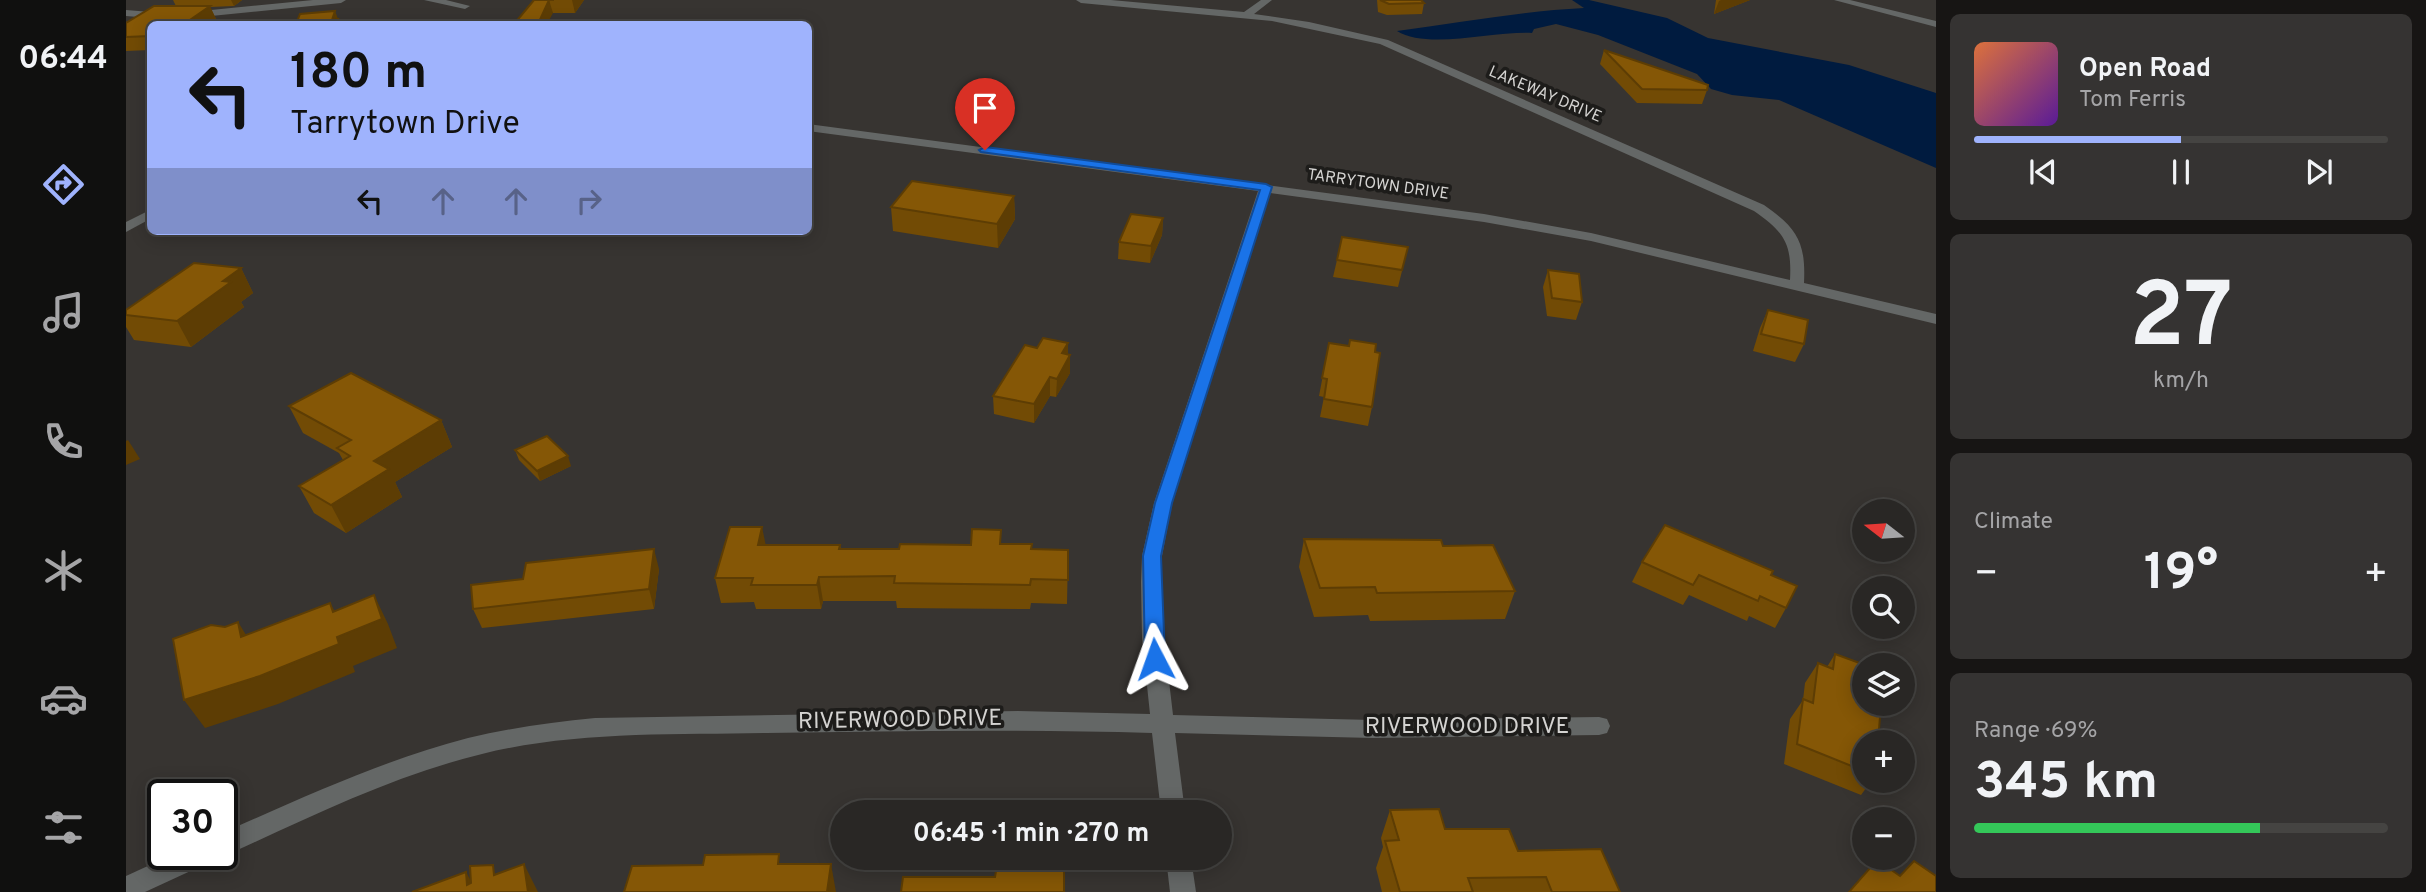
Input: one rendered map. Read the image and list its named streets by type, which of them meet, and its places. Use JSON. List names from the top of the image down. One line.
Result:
{"streets":{"street":["LAKEWAY DRIVE","TARRYTOWN DRIVE","RIVERWOOD DRIVE"]},"crossings":[["LAKEWAY DRIVE","TARRYTOWN DRIVE"]],"north":"left","page":{"tabs":"06:44","turn":["180 m","Tarrytown Drive"],"song":["Open Road","Tom Ferris"],"tile":[["27","km/h"],"Climate",["Range · 69%","345 km"]],"map_buttons":["+","−"],"heat":["−","19°","+"],"limit":"30","trip":"06:45 · 1 min · 270 m"}}
